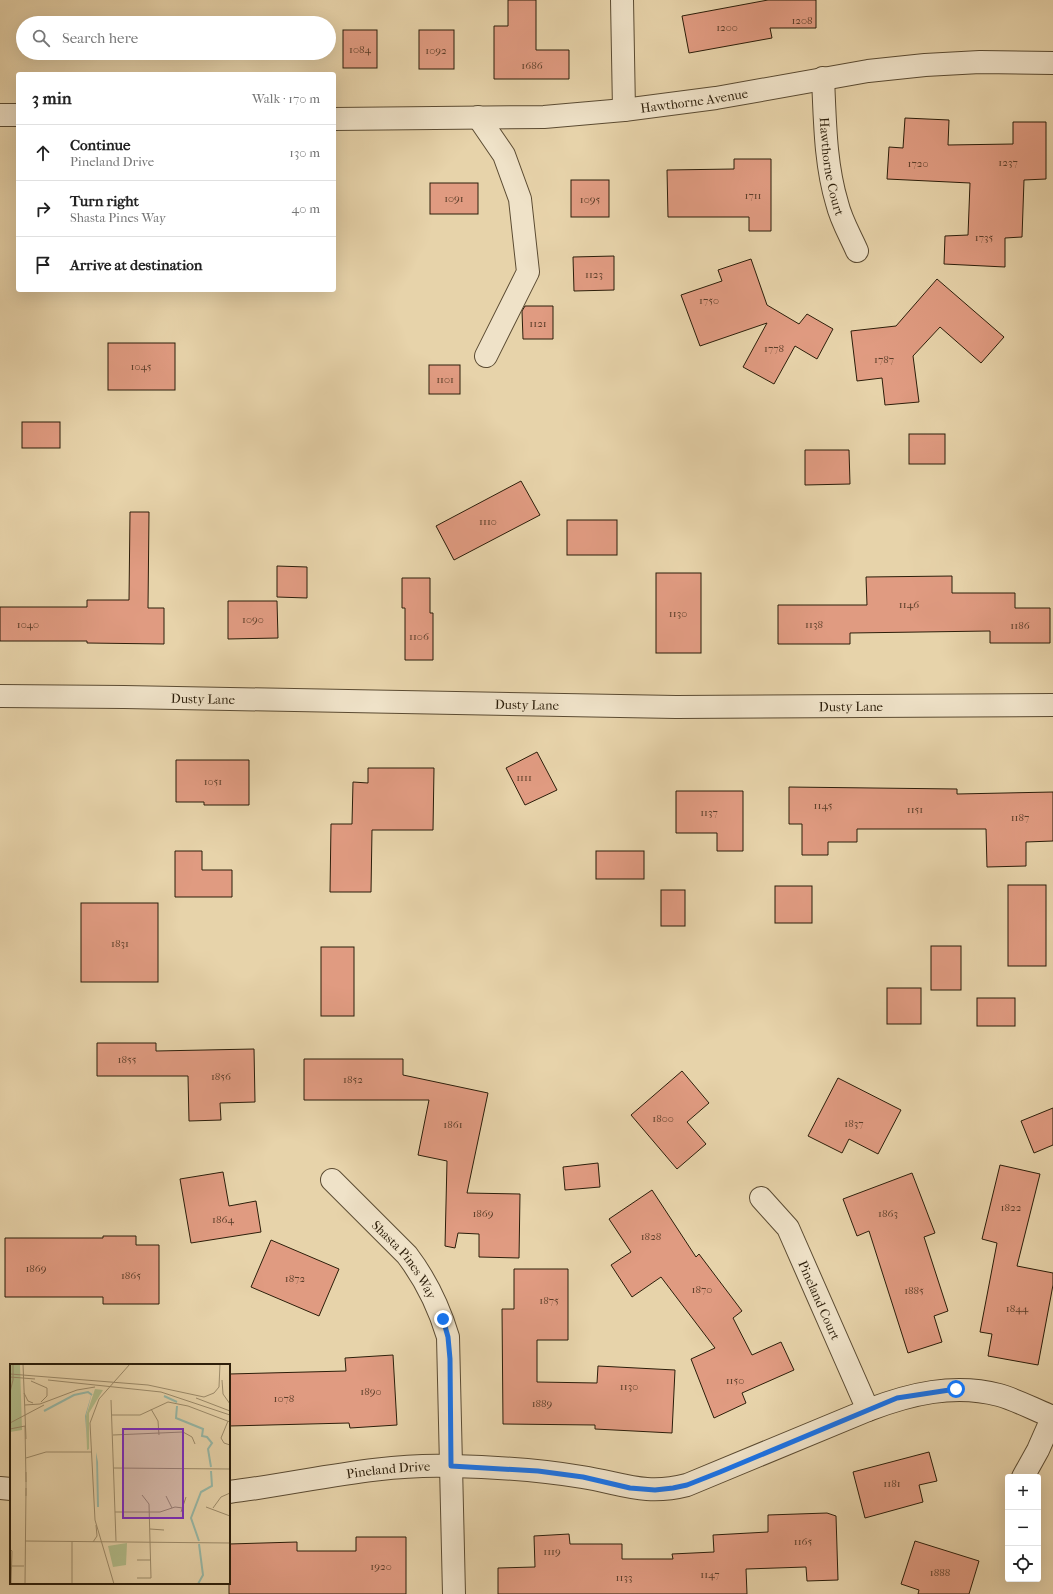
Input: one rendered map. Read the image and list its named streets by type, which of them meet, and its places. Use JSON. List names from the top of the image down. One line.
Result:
{"streets":{"street":["Hawthorne Avenue","Hawthorne Court","Dusty Lane","Shasta Pines Way","Pineland Court","Pineland Drive"]},"crossings":[["Hawthorne Avenue","Hawthorne Court"],["Shasta Pines Way","Pineland Drive"],["Pineland Court","Pineland Drive"]],"house_numbers":["1208","1200","1084","1092","1686","1237","1720","1711","1091","1095","1735","1123","1750","1121","1778","1787","1045","1101","1110","1146","1130","1090","1040","1138","1186","1106","1111","1051","1145","1151","1137","1187","1831","1855","1856","1852","1800","1837","1861","1822","1869","1863","1864","1828","1869","1865","1872","1870","1885","1875","1844","1150","1130","1890","1078","1889","1181","1165","1119","1920","1888","1147","1133"],"page":{"search":"Search here","heading":["3 min","Walk · 170 m"],"list":[["Continue","Pineland Drive","130 m"],["Turn right","Shasta Pines Way","40 m"],"Arrive at destination"],"map_buttons":["+","−"]}}
